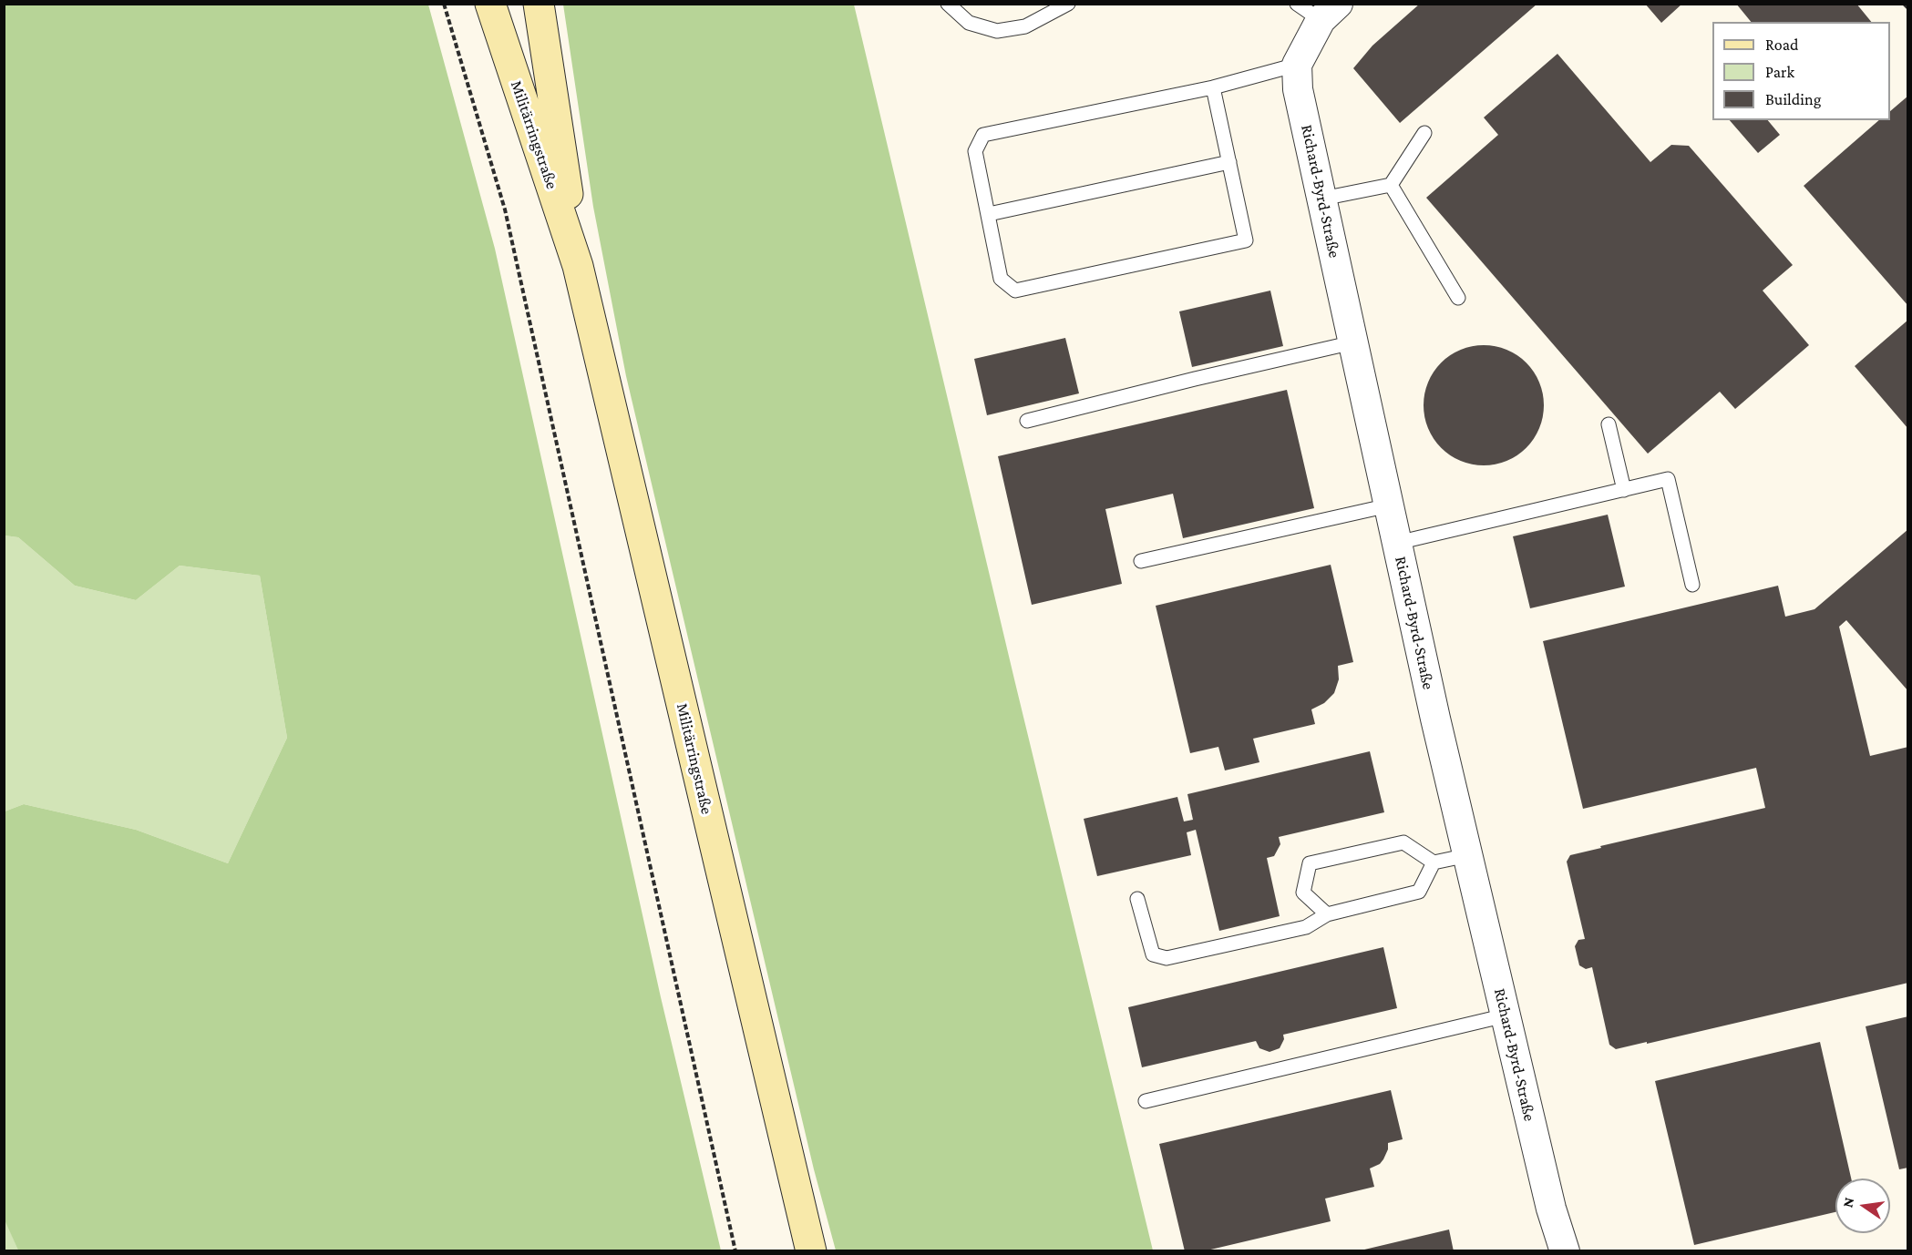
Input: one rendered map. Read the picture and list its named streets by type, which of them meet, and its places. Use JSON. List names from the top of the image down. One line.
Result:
{"streets":{"main road":["Militärringstraße"],"street":["Richard-Byrd-Straße"]},"legend":["Road","Park","Building"],"north":"left"}
